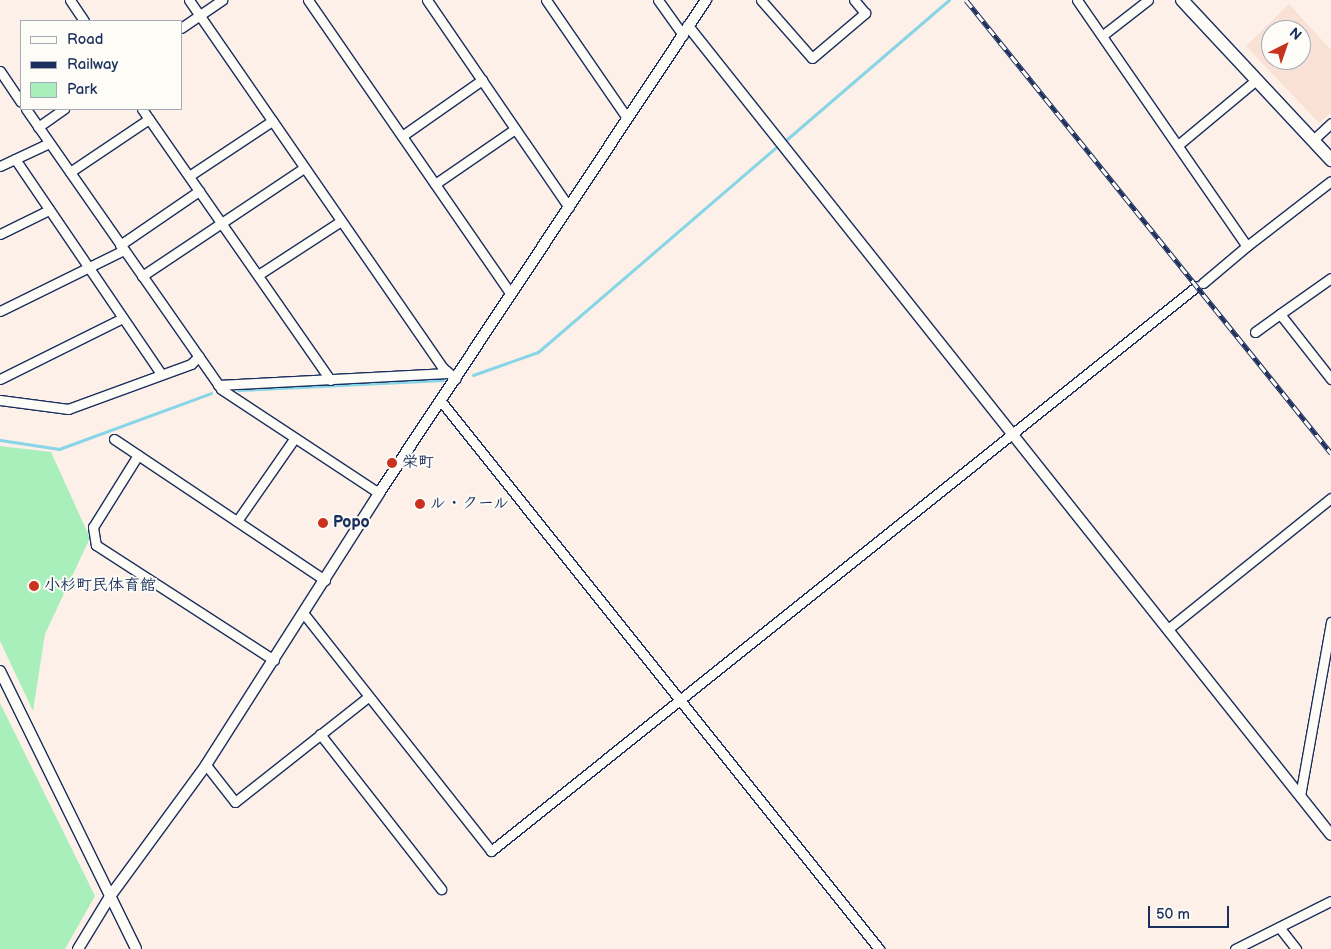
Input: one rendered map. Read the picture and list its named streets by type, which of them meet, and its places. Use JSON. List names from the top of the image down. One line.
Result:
{"places":["栄町","ル・クール","Popo","小杉町民体育館"],"legend":["Road","Railway","Park"],"scale_bar":"50 m","north":"top right"}
